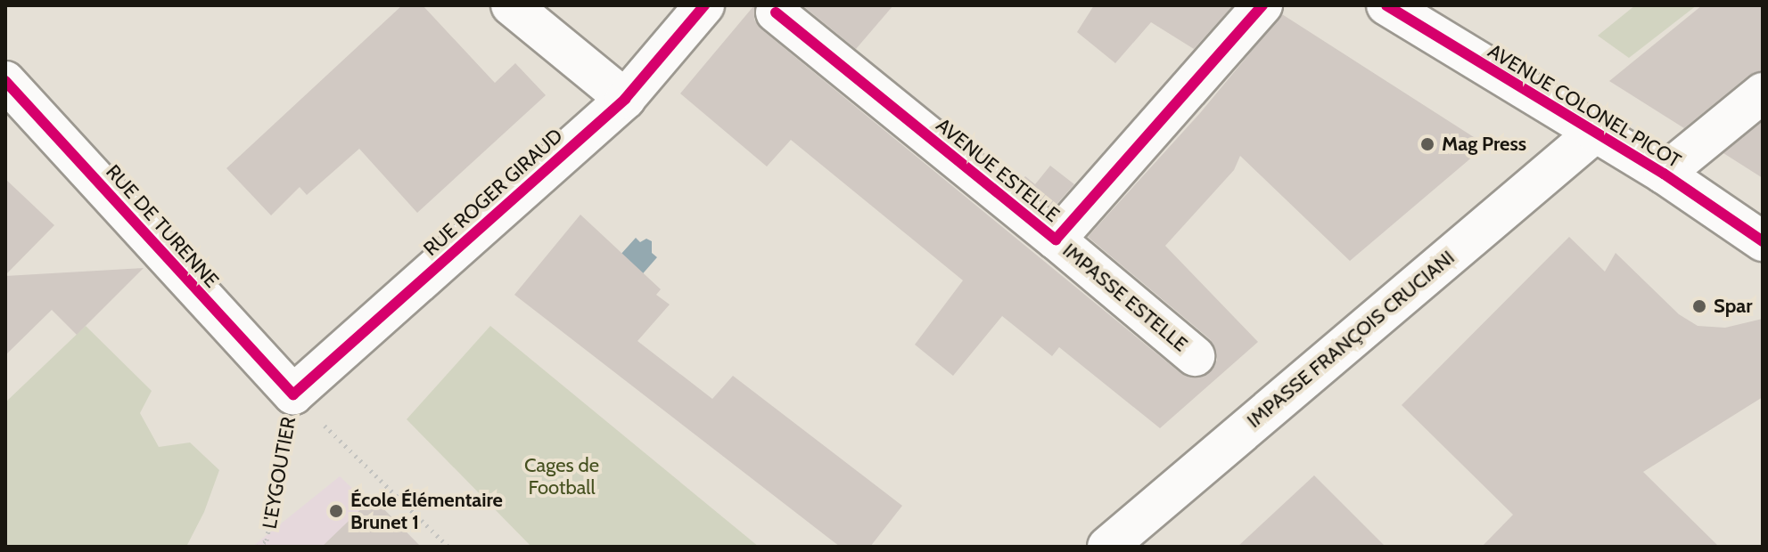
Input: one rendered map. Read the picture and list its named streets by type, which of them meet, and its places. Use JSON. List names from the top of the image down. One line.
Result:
{"streets":{"street":["AVENUE COLONEL PICOT","AVENUE ESTELLE","RUE ROGER GIRAUD","RUE DE TURENNE","IMPASSE ESTELLE","IMPASSE FRANÇOIS CRUCIANI"],"path":["L'EYGOUTIER"]},"crossings":[["AVENUE COLONEL PICOT","IMPASSE FRANÇOIS CRUCIANI"],["AVENUE ESTELLE","IMPASSE ESTELLE"],["RUE ROGER GIRAUD","RUE DE TURENNE"],["RUE ROGER GIRAUD","L'EYGOUTIER"],["RUE DE TURENNE","L'EYGOUTIER"]],"parks":["Cages de Football"],"places":["Mag Press","Spar","École Élémentaire Brunet 1"]}
